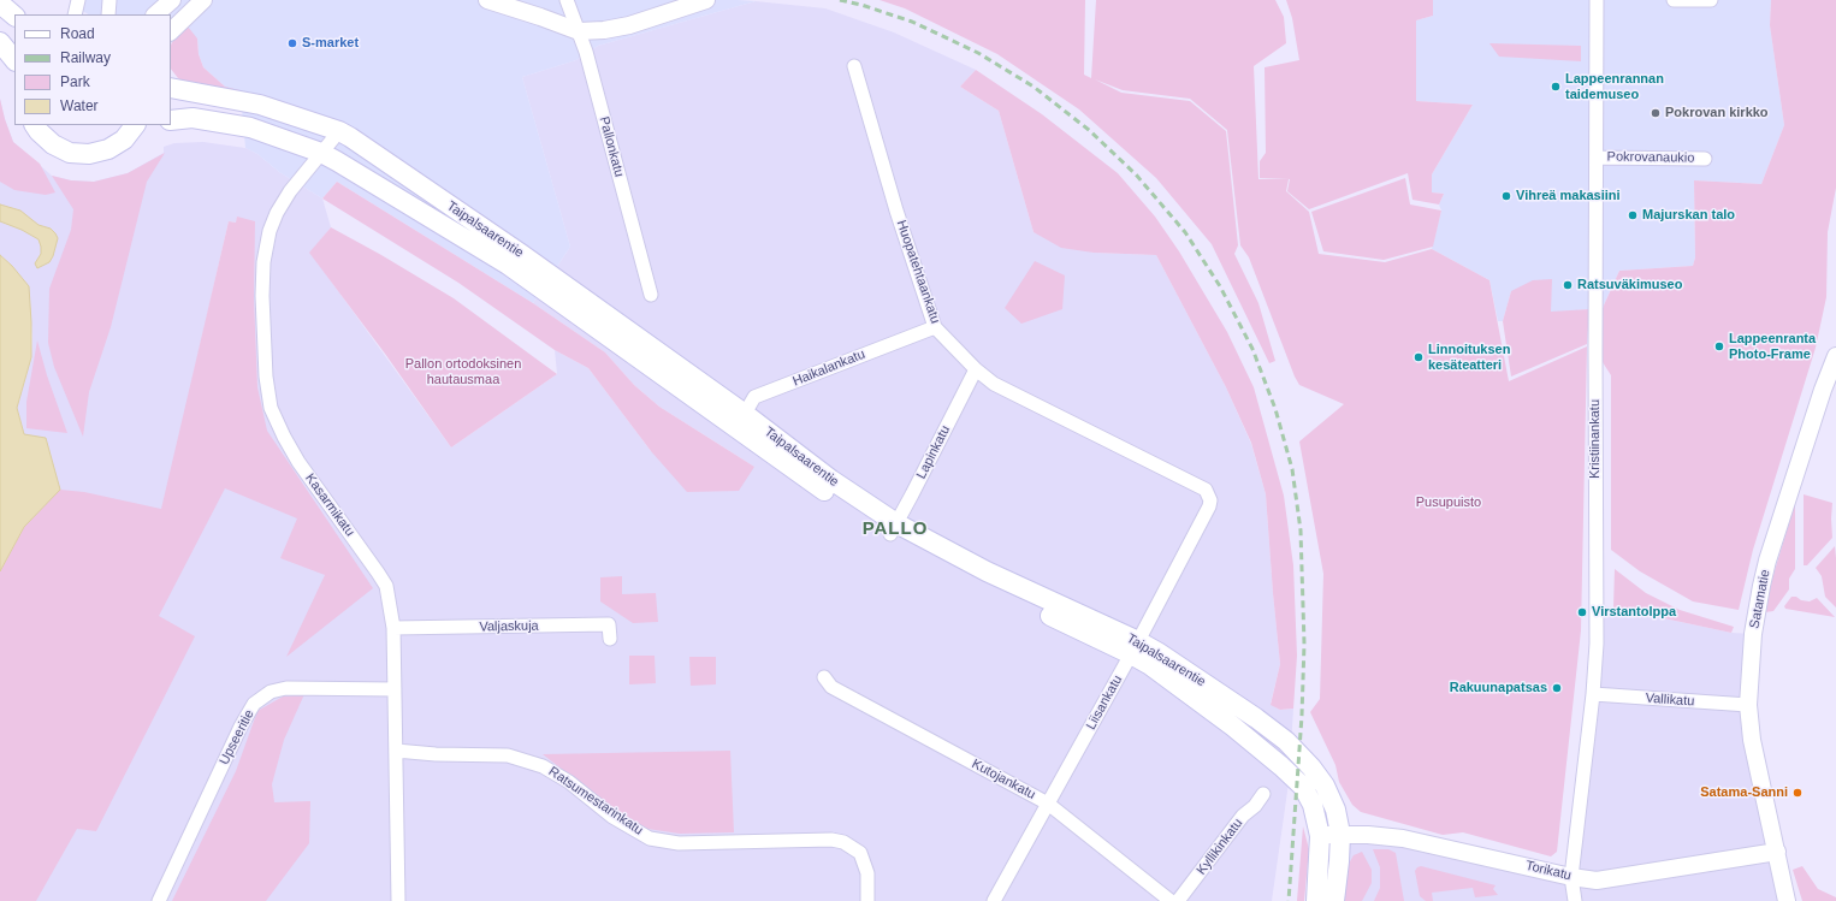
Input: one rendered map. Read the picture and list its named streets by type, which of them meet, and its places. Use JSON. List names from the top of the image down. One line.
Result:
{"streets":{"main road":["Taipalsaarentie"],"street":["Pallonkatu","Pokrovanaukio","Huopatehtaankatu","Haikalankatu","Kristiinankatu","Lapinkatu","Kasarmikatu","Satamatie","Valjaskuja","Vallikatu","Liisankatu","Upseeritie","Kutojankatu","Ratsumestarinkatu","Kyllikinkatu","Torikatu"]},"crossings":[["Pokrovanaukio","Kristiinankatu"],["Taipalsaarentie","Haikalankatu"],["Taipalsaarentie","Lapinkatu"],["Taipalsaarentie","Kasarmikatu"],["Taipalsaarentie","Liisankatu"],["Taipalsaarentie","Torikatu"],["Huopatehtaankatu","Haikalankatu"],["Huopatehtaankatu","Lapinkatu"],["Huopatehtaankatu","Liisankatu"],["Kristiinankatu","Vallikatu"],["Kristiinankatu","Torikatu"],["Kasarmikatu","Valjaskuja"],["Kasarmikatu","Upseeritie"],["Kasarmikatu","Ratsumestarinkatu"],["Satamatie","Vallikatu"],["Satamatie","Torikatu"],["Liisankatu","Kutojankatu"]],"districts":["PALLO"],"parks":["Pallon ortodoksinen hautausmaa","Pusupuisto"],"places":["S-market","Lappeenrannan taidemuseo","Pokrovan kirkko","Vihreä makasiini","Majurskan talo","Ratsuväkimuseo","Lappeenranta Photo-Frame","Linnoituksen kesäteatteri","Virstantolppa","Rakuunapatsas","Satama-Sanni"],"legend":["Road","Railway","Park","Water"]}
